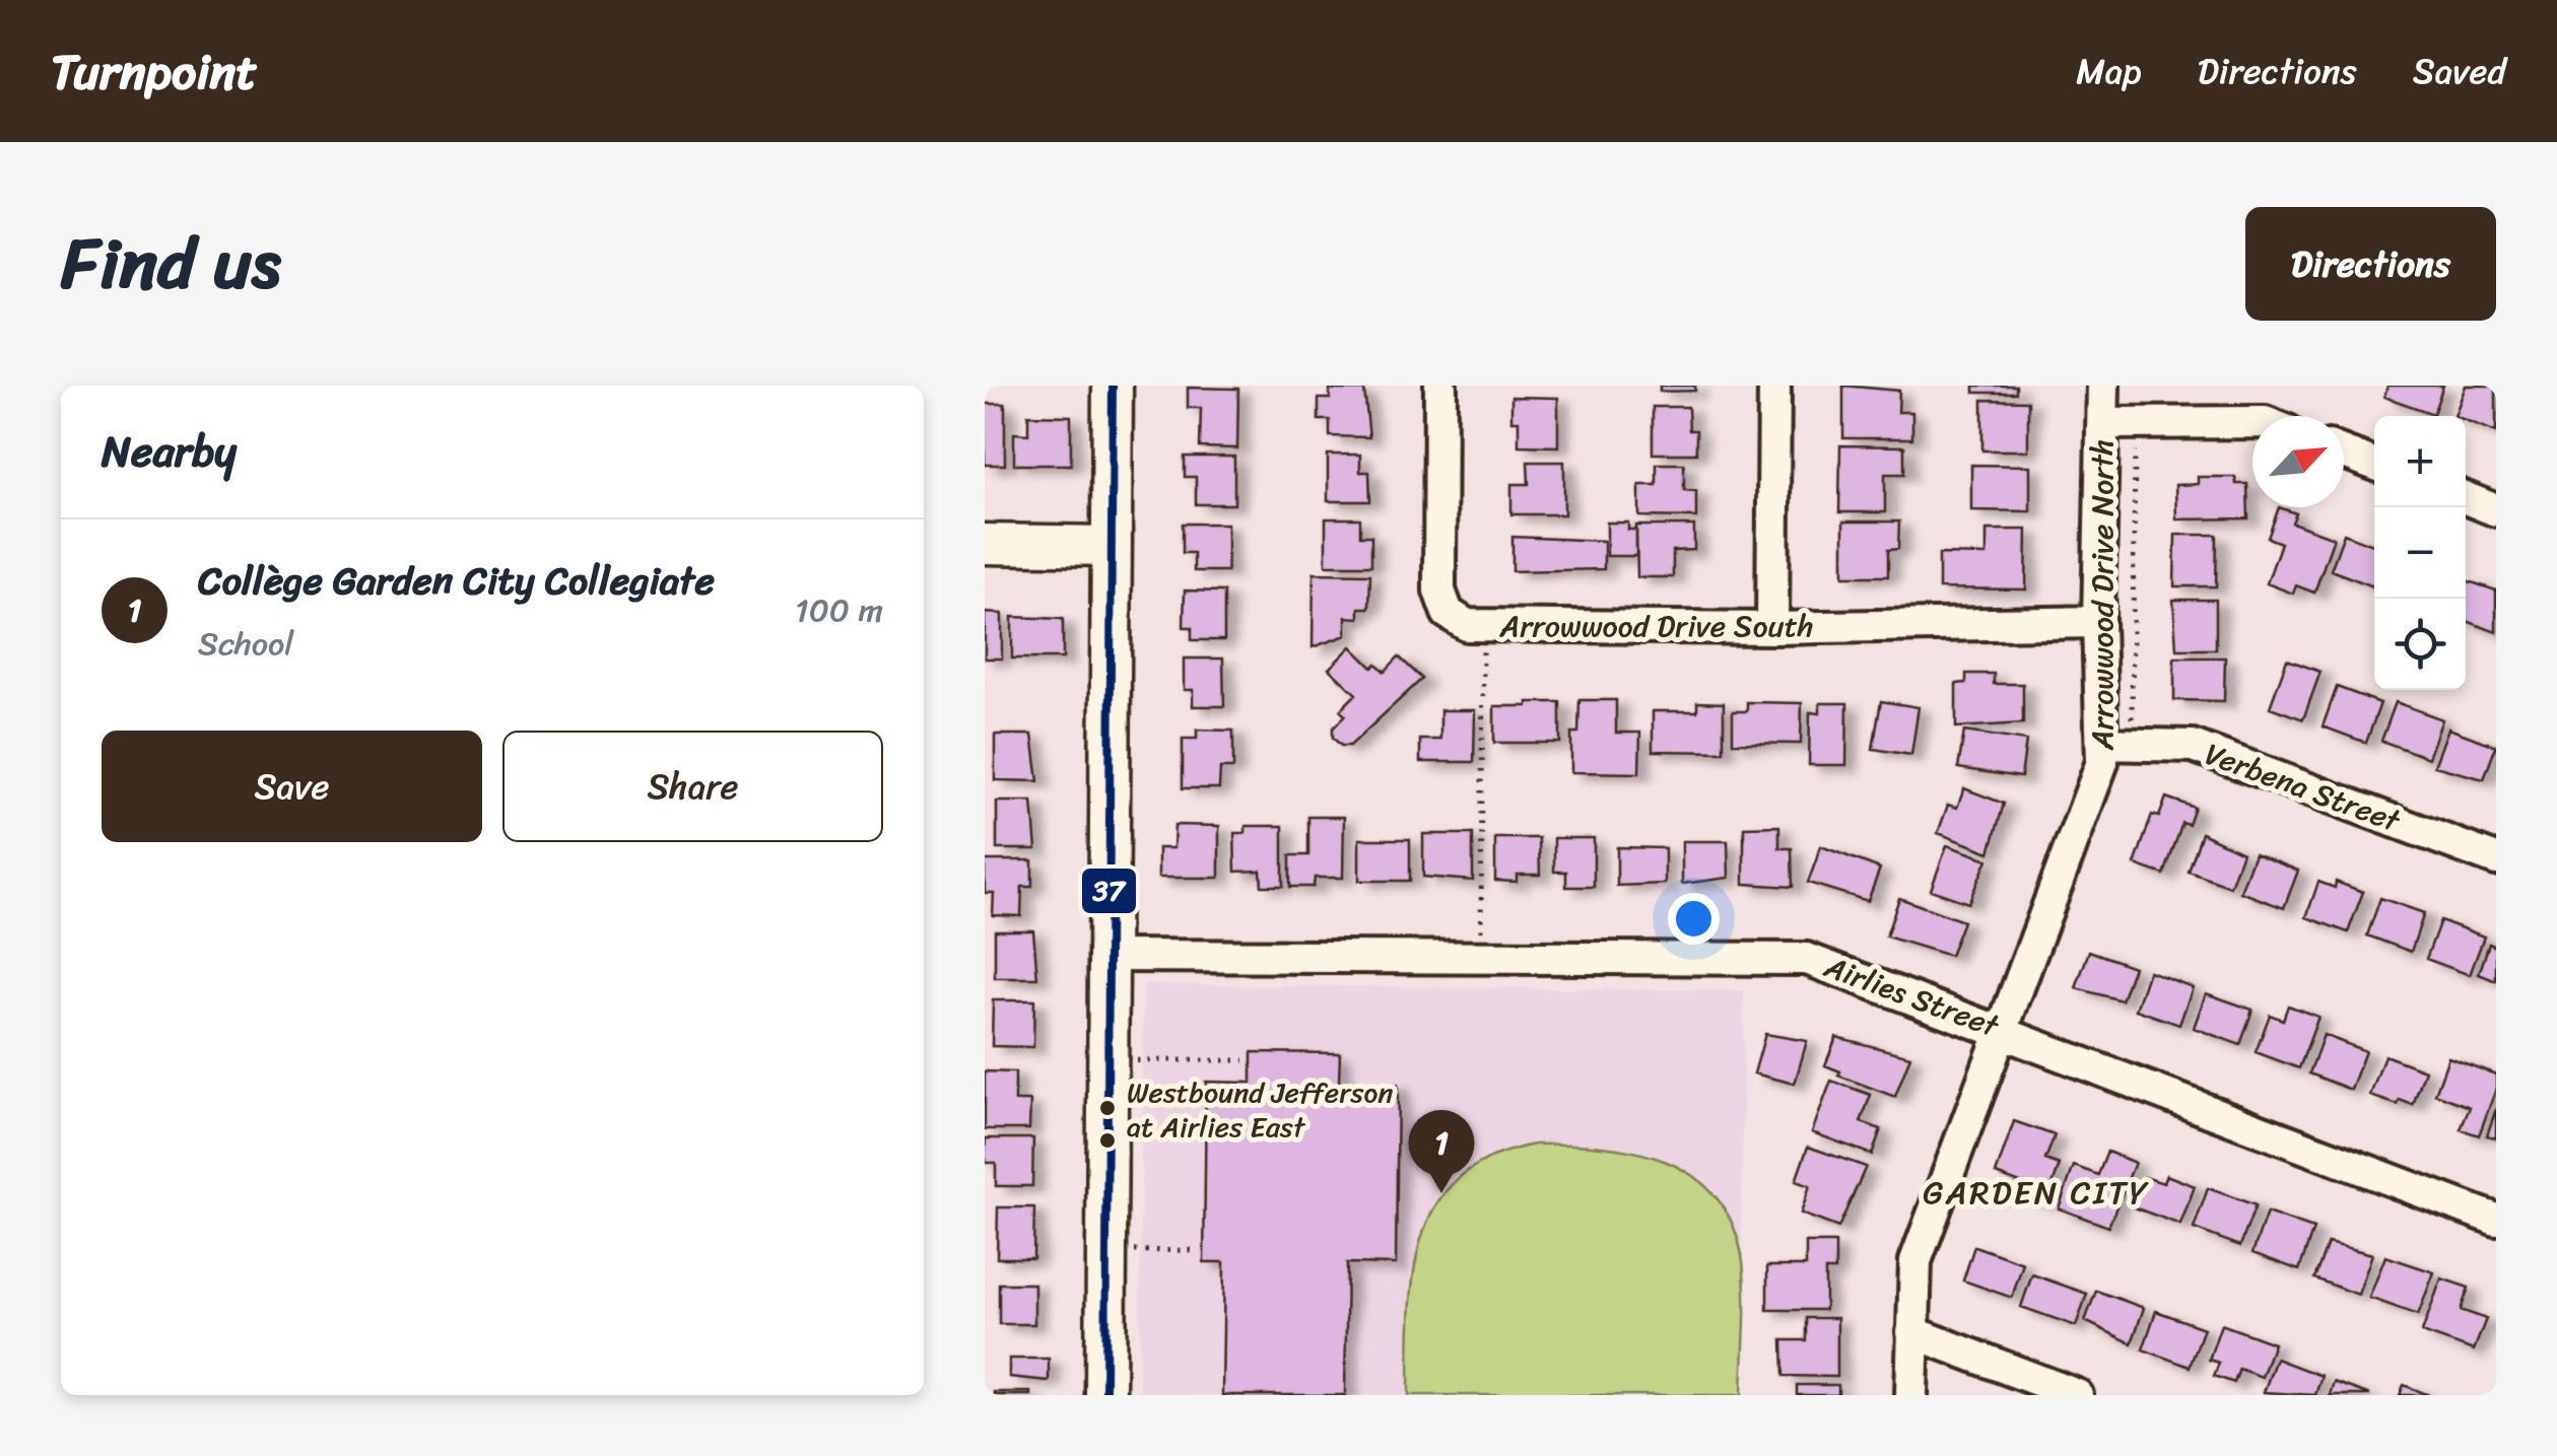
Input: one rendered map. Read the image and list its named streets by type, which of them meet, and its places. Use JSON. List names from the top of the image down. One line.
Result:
{"streets":{"street":["Arrowwood Drive North","Arrowwood Drive South","Verbena Street","Airlies Street"]},"crossings":[["Arrowwood Drive North","Arrowwood Drive South"],["Arrowwood Drive North","Verbena Street"],["Arrowwood Drive North","Airlies Street"]],"districts":["GARDEN CITY"],"places":["Westbound Jefferson at Airlies East"],"lines":["transit line 37"],"north":"top right","page":{"header":"Turnpoint","nav":["Map","Directions","Saved"],"title":"Find us","buttons":["Directions",["Save","Share"]],"heading":"Nearby","map_buttons":["+","−"],"list":[{"mark":"1","name":"Collège Garden City Collegiate","note":"School","value":"100 m"}],"pins":"1"}}
